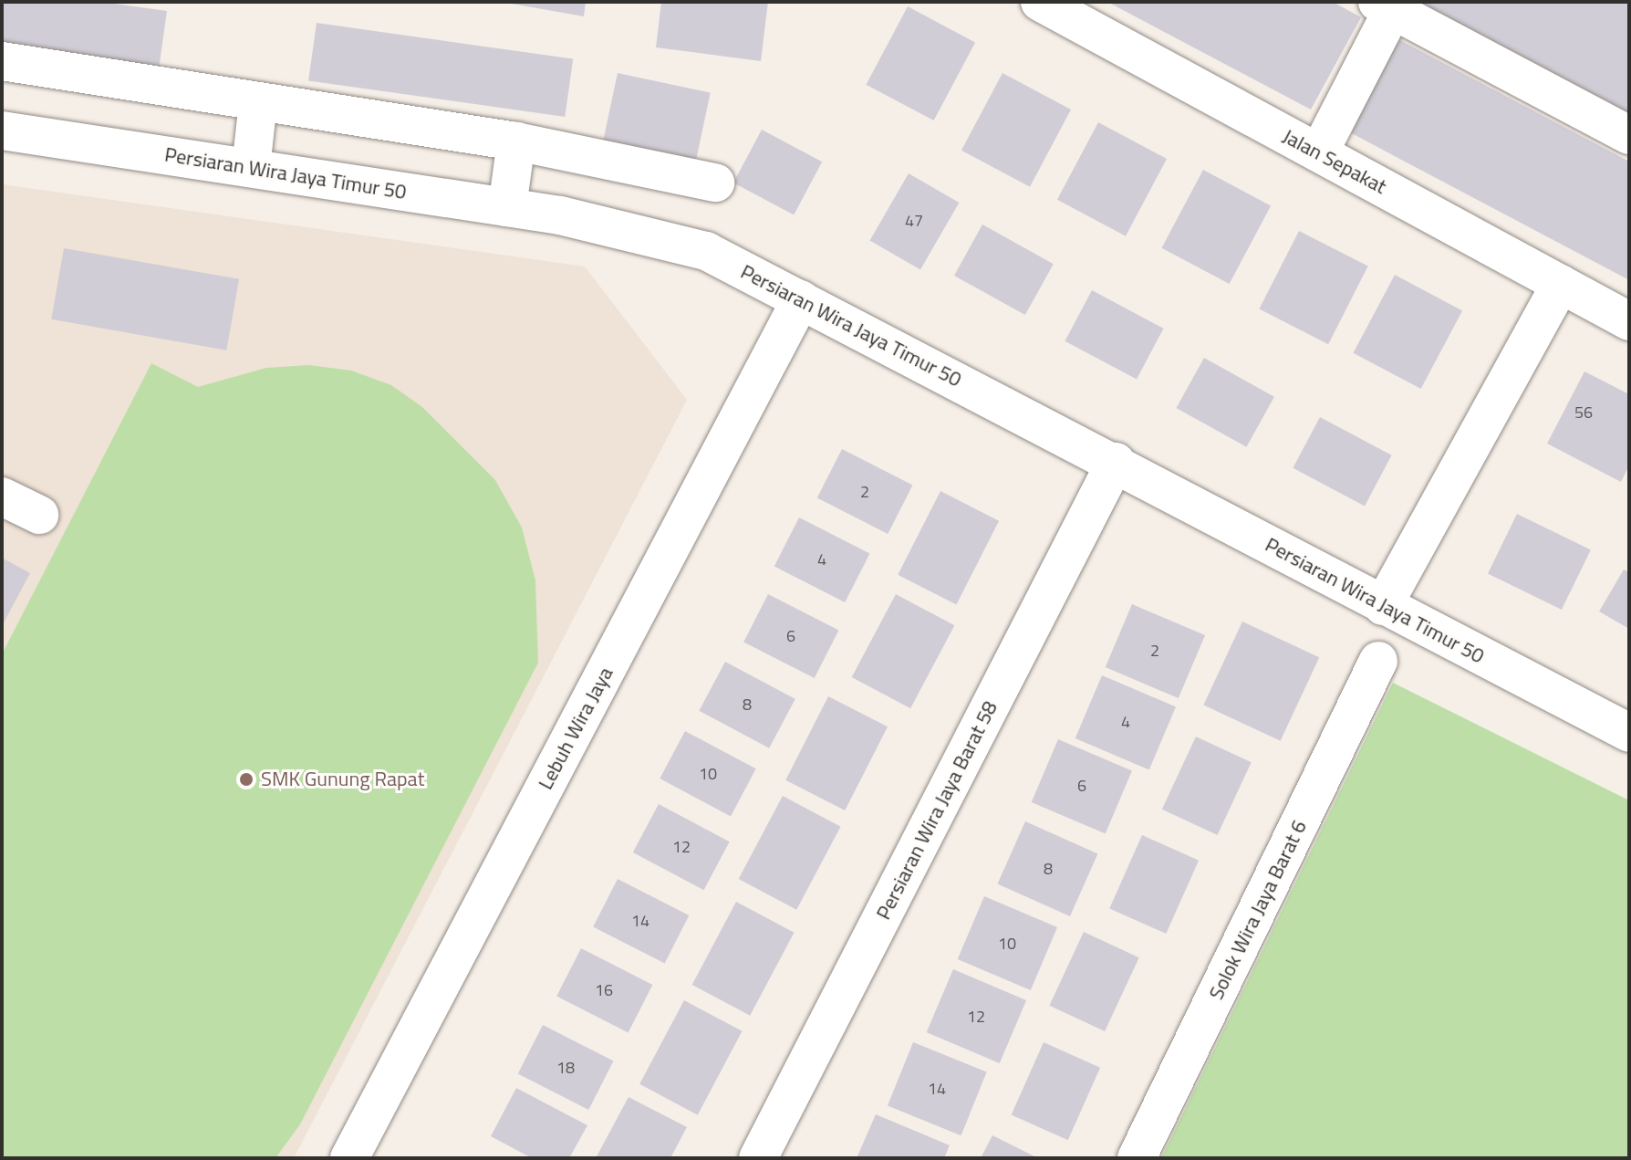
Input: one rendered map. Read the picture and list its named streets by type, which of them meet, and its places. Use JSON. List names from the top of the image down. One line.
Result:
{"streets":{"street":["Jalan Sepakat","Persiaran Wira Jaya Timur 50","Lebuh Wira Jaya","Persiaran Wira Jaya Barat 58","Solok Wira Jaya Barat 6"]},"crossings":[["Persiaran Wira Jaya Timur 50","Lebuh Wira Jaya"],["Persiaran Wira Jaya Timur 50","Persiaran Wira Jaya Barat 58"]],"places":["SMK Gunung Rapat"],"house_numbers":["47","56","2","4","6","2","8","4","10","6","12","8","14","10","16","12","18","14"]}
